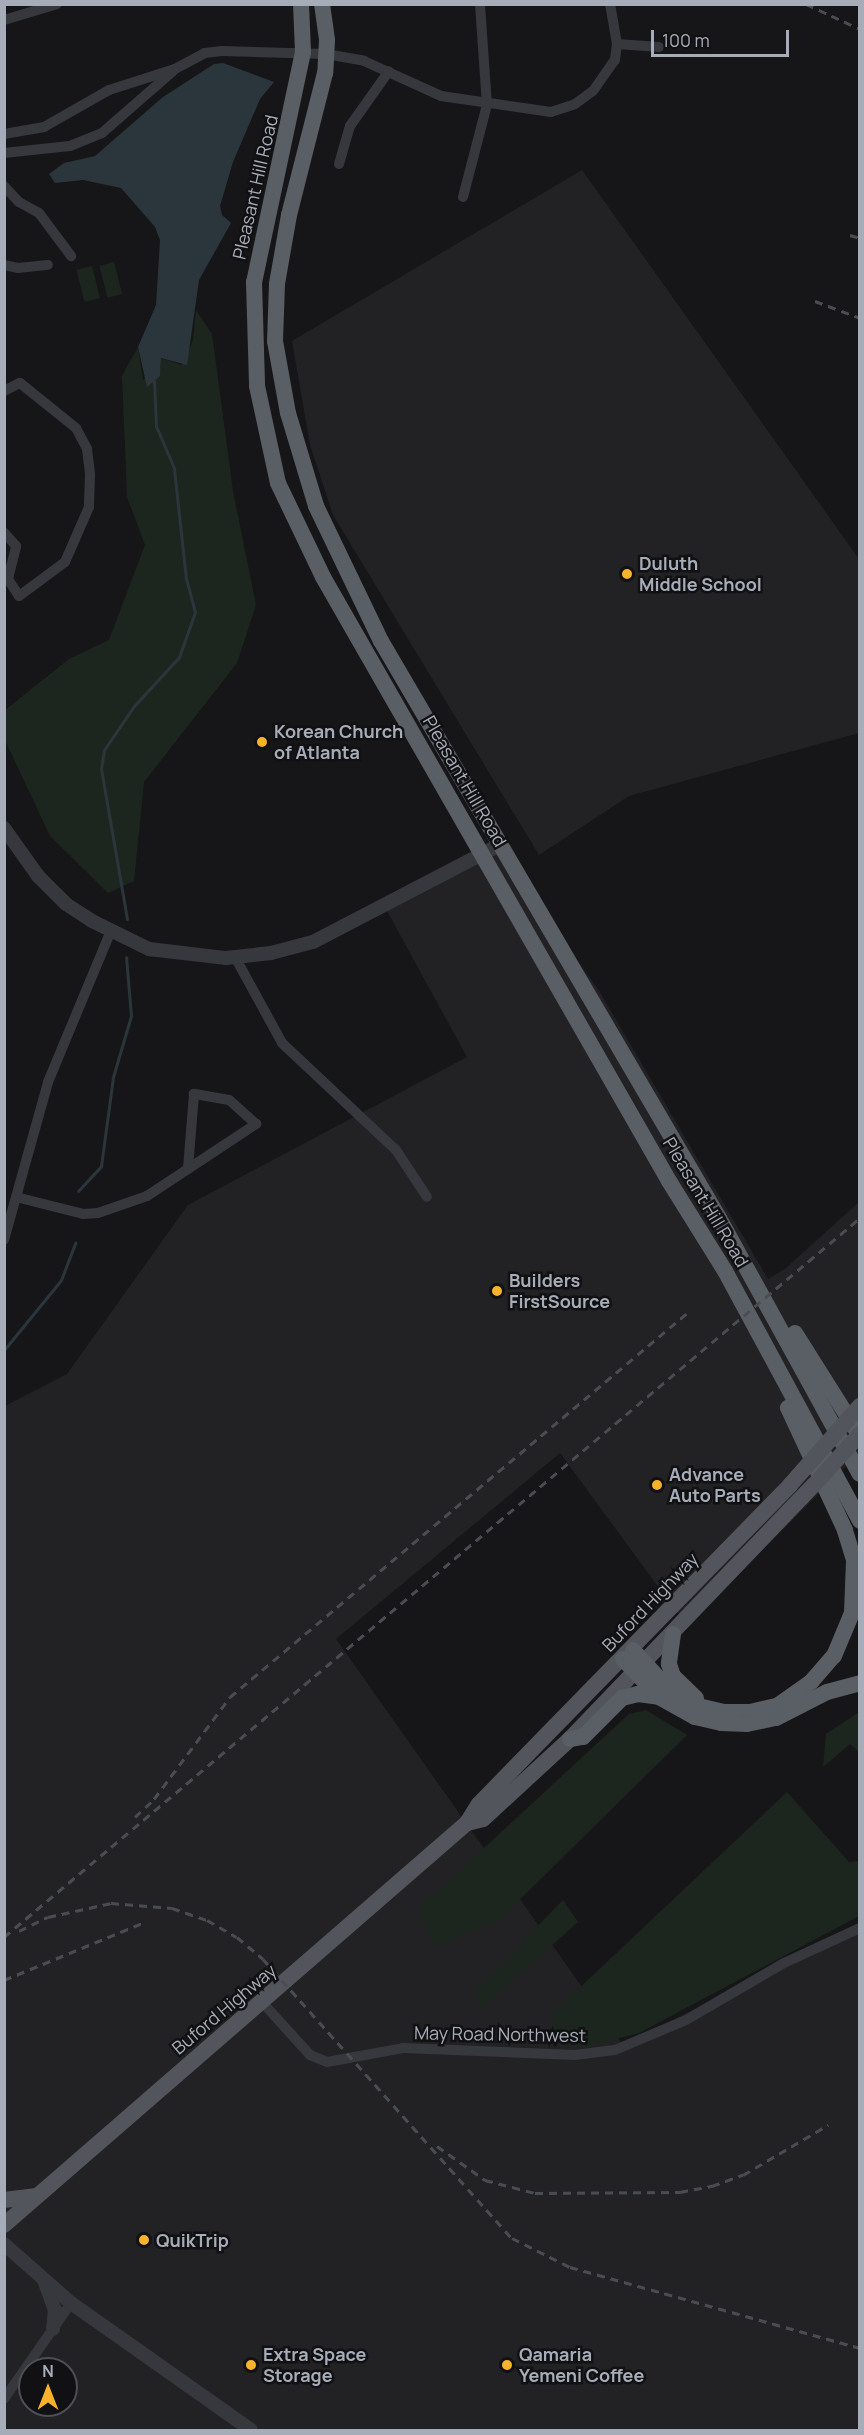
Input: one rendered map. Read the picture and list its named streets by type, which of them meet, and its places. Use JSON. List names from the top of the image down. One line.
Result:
{"streets":{"highway":["Pleasant Hill Road"],"main road":["Buford Highway"],"street":["May Road Northwest"]},"crossings":[["Buford Highway","May Road Northwest"]],"places":["Duluth Middle School","Korean Church of Atlanta","Builders FirstSource","Advance Auto Parts","QuikTrip","Extra Space Storage","Qamaria Yemeni Coffee"],"scale_bar":"100 m","north":"top"}
